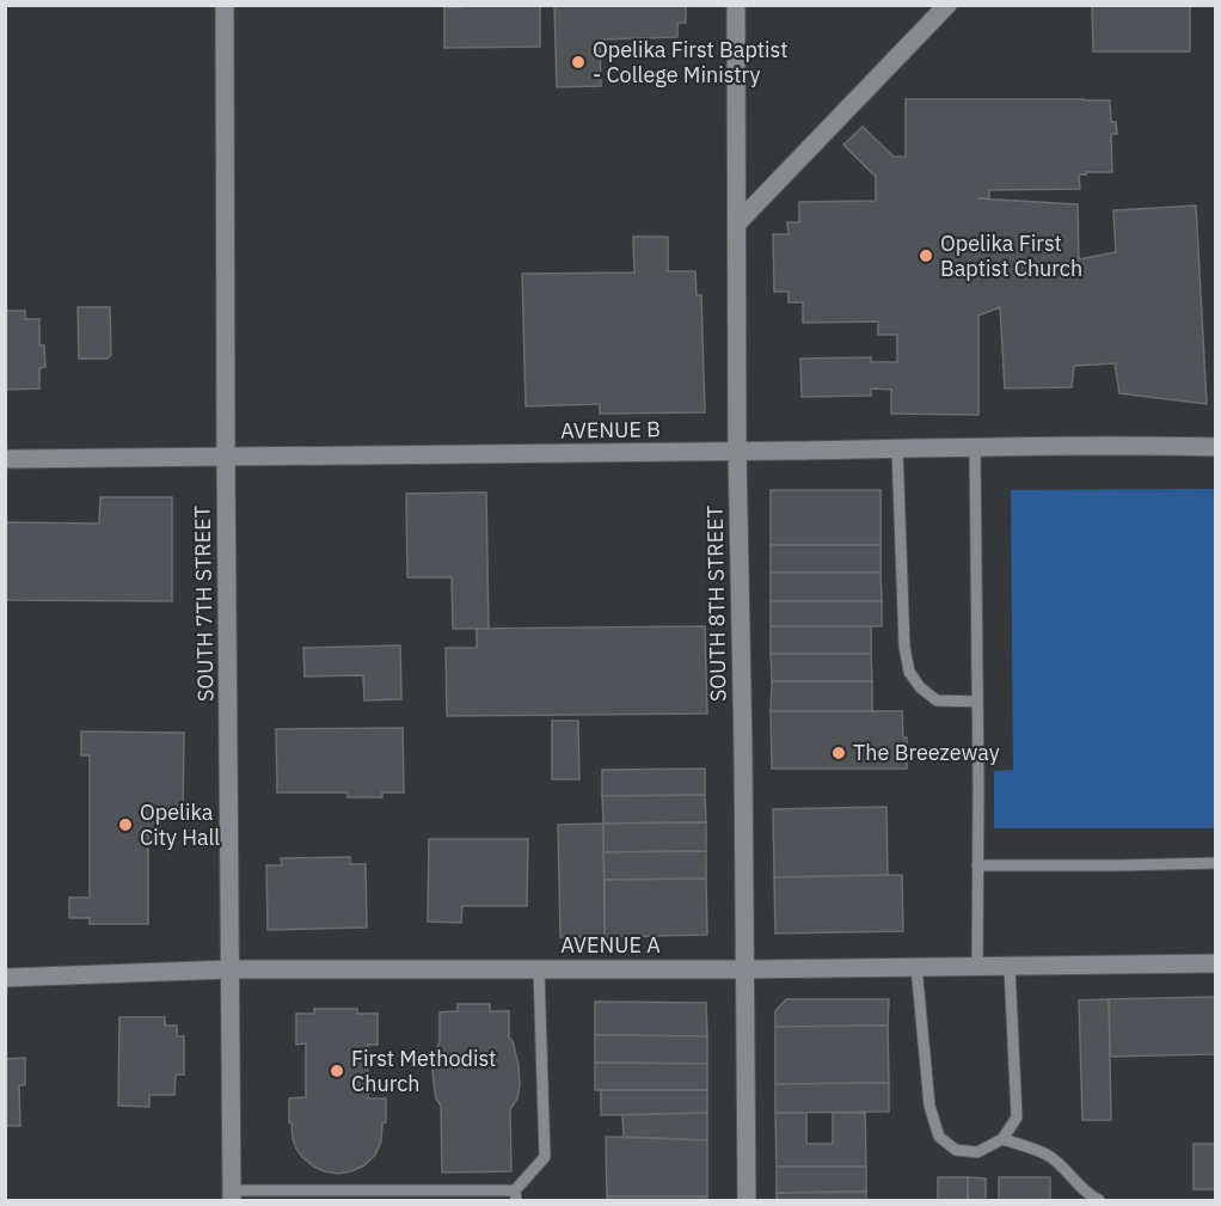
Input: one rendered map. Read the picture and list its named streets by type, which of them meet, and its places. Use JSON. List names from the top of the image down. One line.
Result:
{"streets":{"street":["AVENUE B","SOUTH 7TH STREET","SOUTH 8TH STREET","AVENUE A"]},"crossings":[["AVENUE B","SOUTH 7TH STREET"],["AVENUE B","SOUTH 8TH STREET"],["SOUTH 7TH STREET","AVENUE A"],["SOUTH 8TH STREET","AVENUE A"]],"places":["Opelika First Baptist - College Ministry","Opelika First Baptist Church","The Breezeway","Opelika City Hall","First Methodist Church"]}
